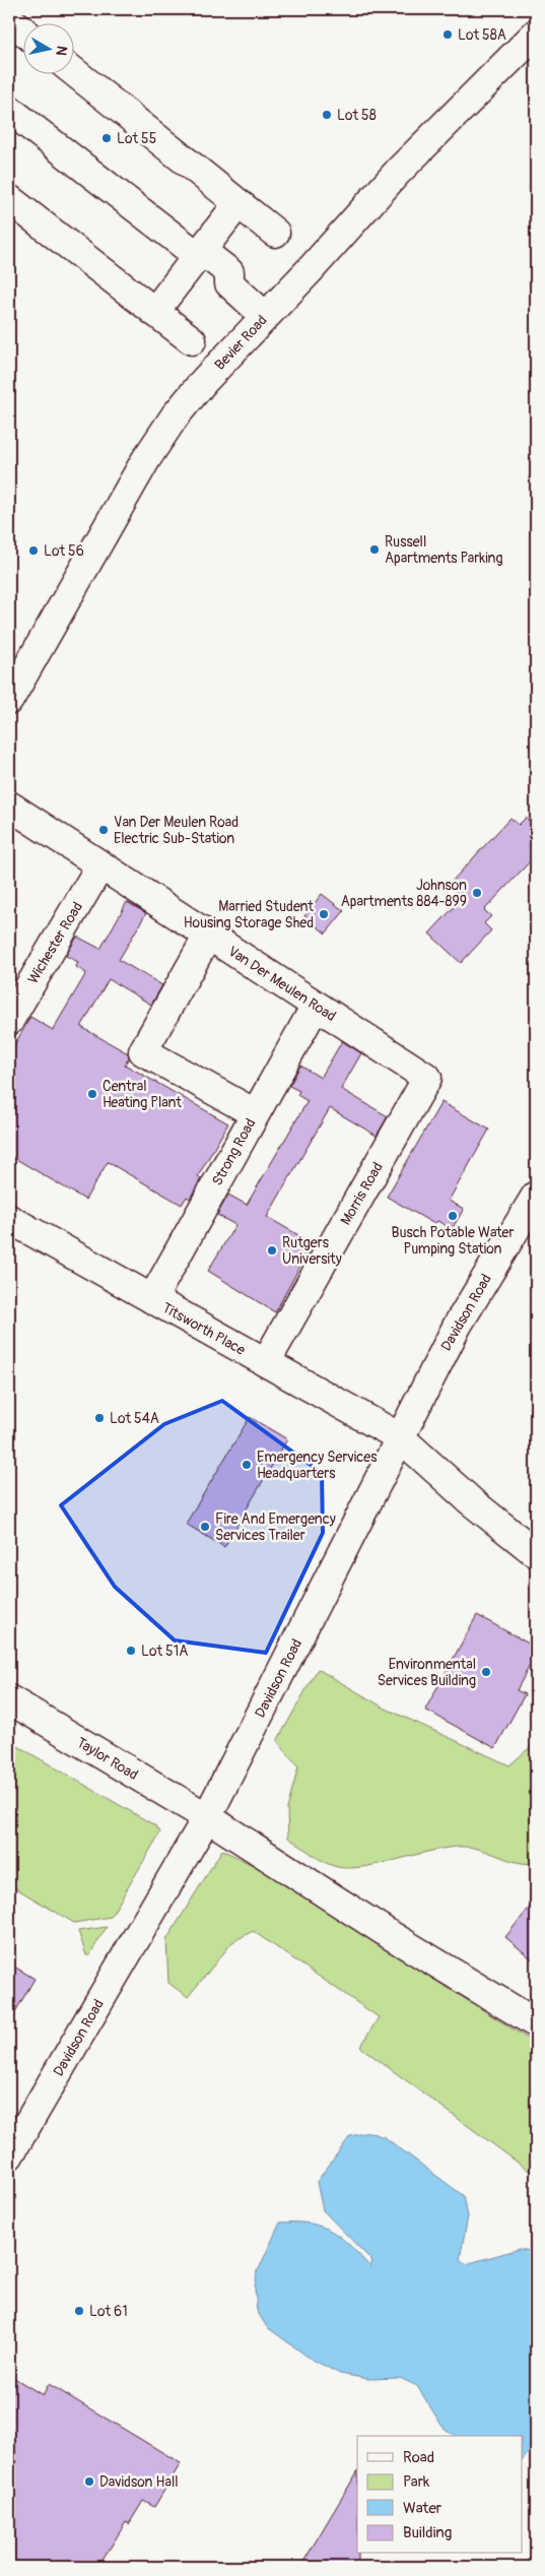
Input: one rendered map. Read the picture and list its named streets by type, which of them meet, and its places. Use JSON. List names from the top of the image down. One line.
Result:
{"streets":{"street":["Bevier Road","Wichester Road","Van Der Meulen Road","Strong Road","Morris Road","Davidson Road","Titsworth Place","Taylor Road"]},"crossings":[["Wichester Road","Van Der Meulen Road"],["Van Der Meulen Road","Strong Road"],["Van Der Meulen Road","Morris Road"],["Strong Road","Titsworth Place"],["Morris Road","Titsworth Place"],["Davidson Road","Titsworth Place"],["Davidson Road","Taylor Road"]],"places":["Lot 58A","Lot 58","Lot 55","Russell Apartments Parking","Lot 56","Van Der Meulen Road Electric Sub-Station","Johnson Apartments 884-899","Married Student Housing Storage Shed","Central Heating Plant","Busch Potable Water Pumping Station","Rutgers University","Lot 54A","Emergency Services Headquarters","Fire And Emergency Services Trailer","Lot 51A","Environmental Services Building","Lot 61","Davidson Hall"],"legend":["Road","Park","Water","Building"],"north":"right"}
